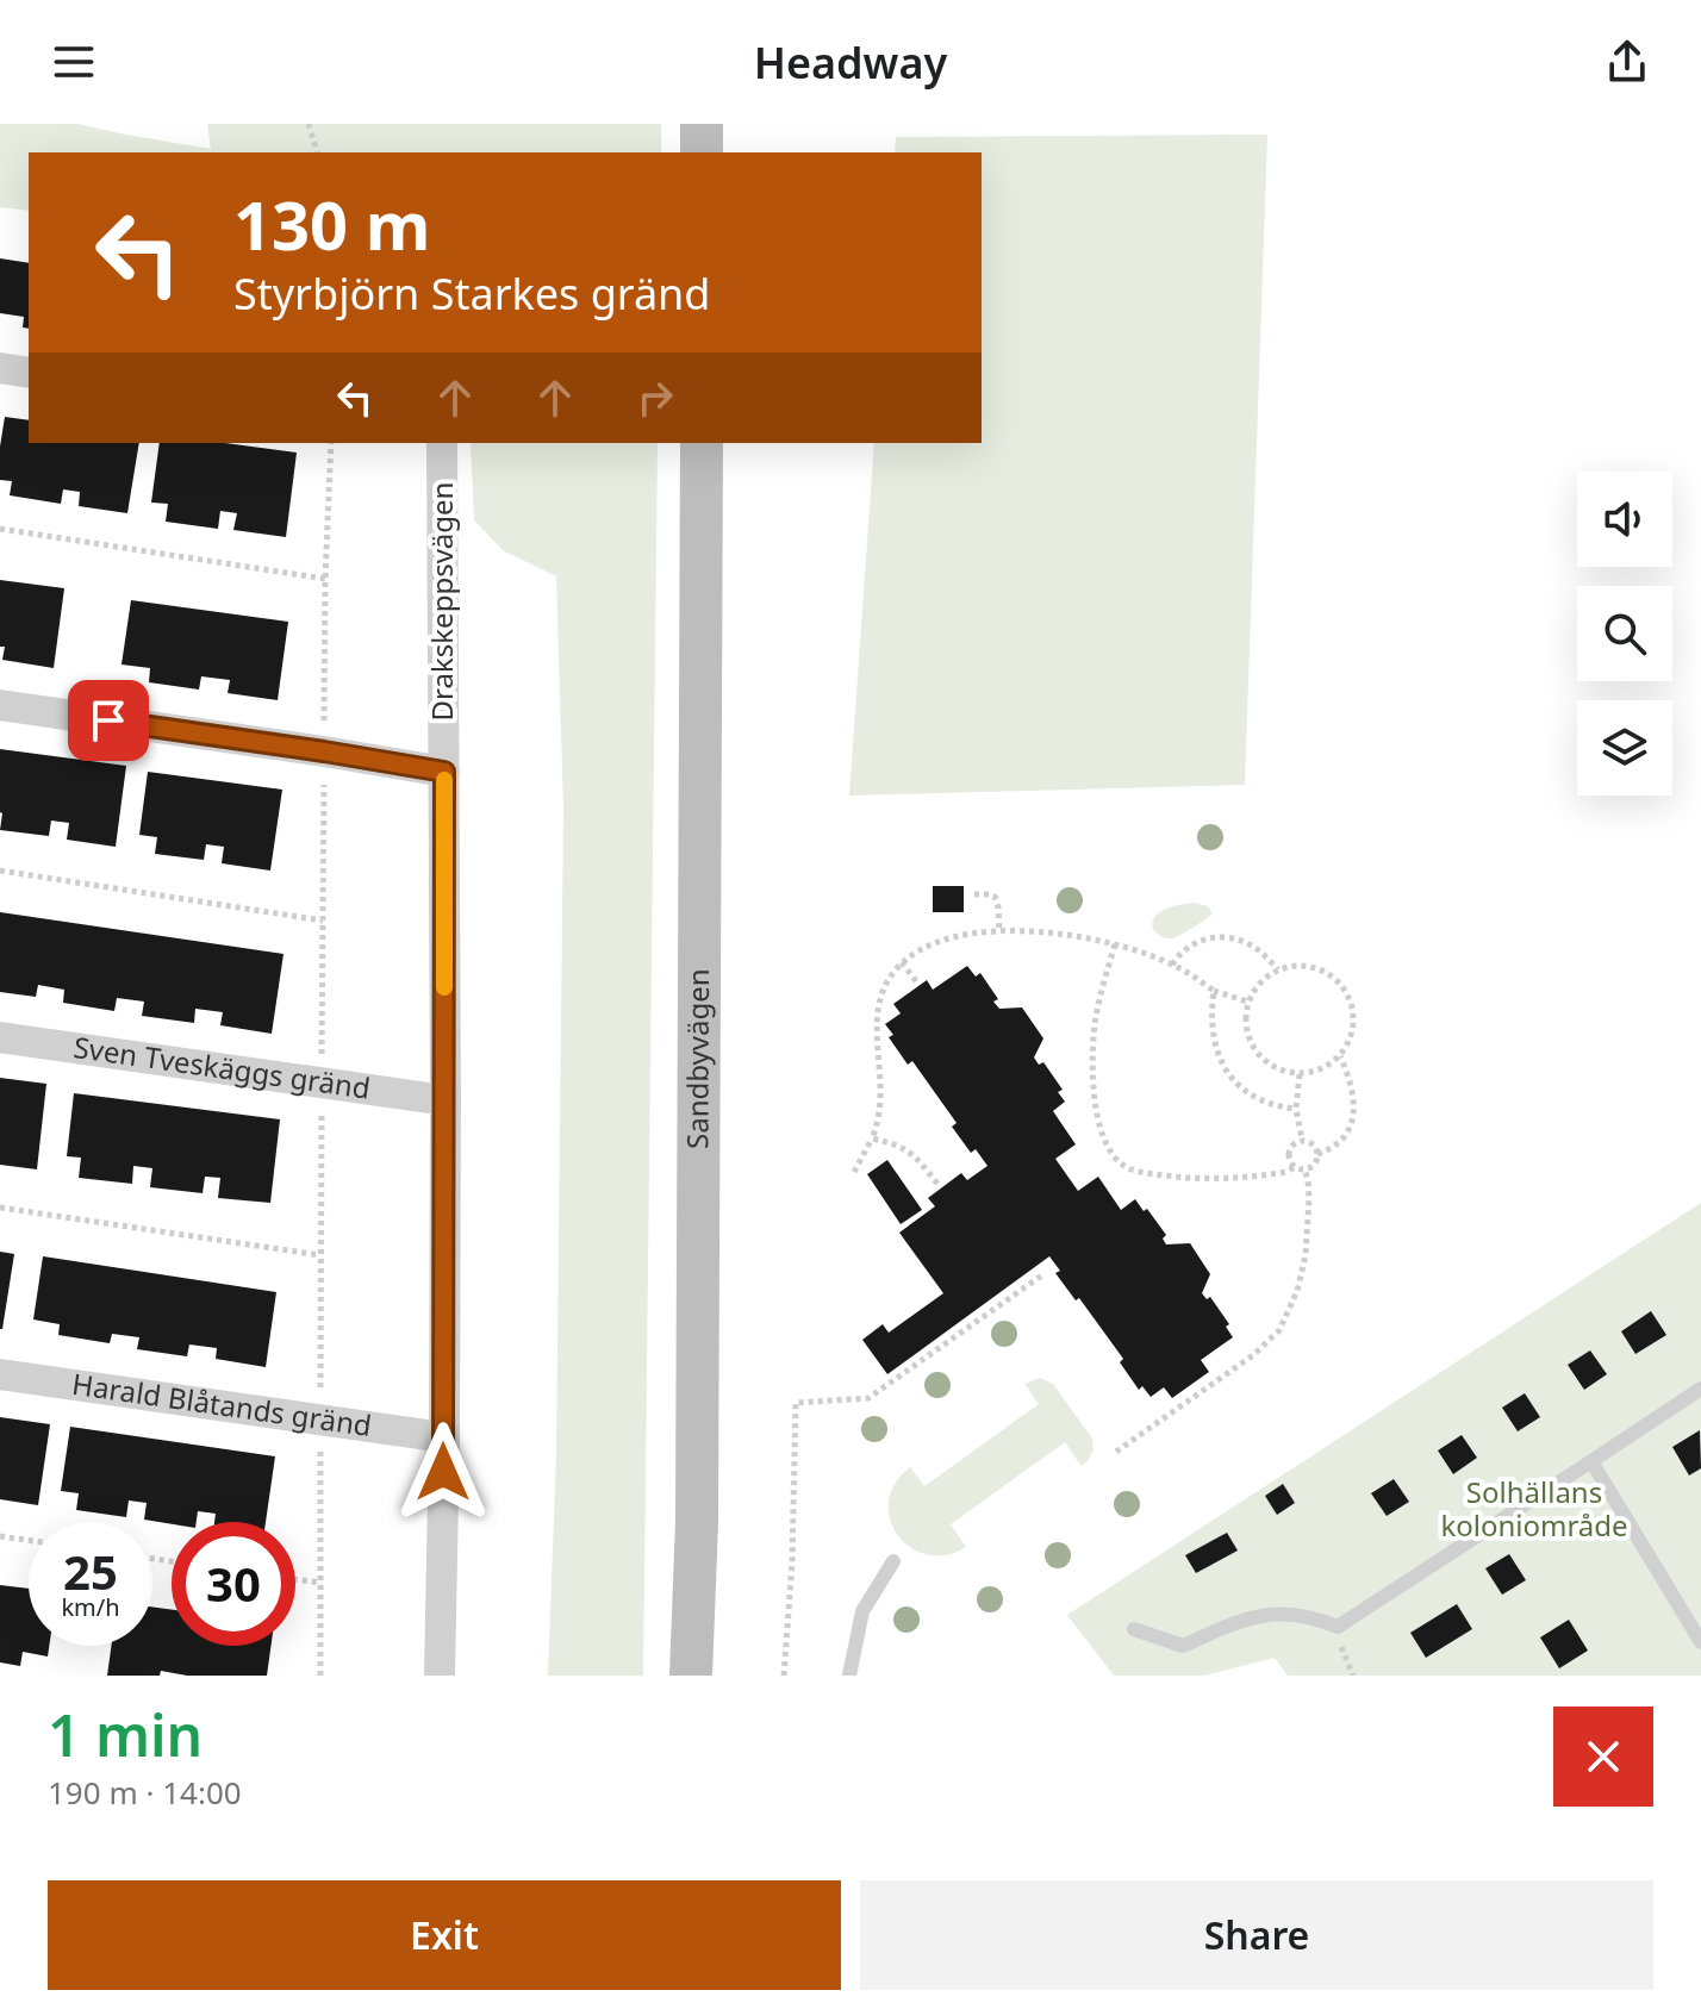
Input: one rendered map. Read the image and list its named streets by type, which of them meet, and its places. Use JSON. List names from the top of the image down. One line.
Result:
{"streets":{"main road":["Sandbyvägen"],"street":["Drakskeppsvägen","Sven Tveskäggs gränd","Harald Blåtands gränd"]},"crossings":[["Drakskeppsvägen","Sven Tveskäggs gränd"],["Drakskeppsvägen","Harald Blåtands gränd"]],"parks":["Solhällans koloniområde"],"page":{"header":"Headway","turn":["130 m","Styrbjörn Starkes gränd"],"speed":"25 km/h","limit":"30","heading":["1 min","190 m · 14:00"],"buttons":["Exit","Share"]}}
